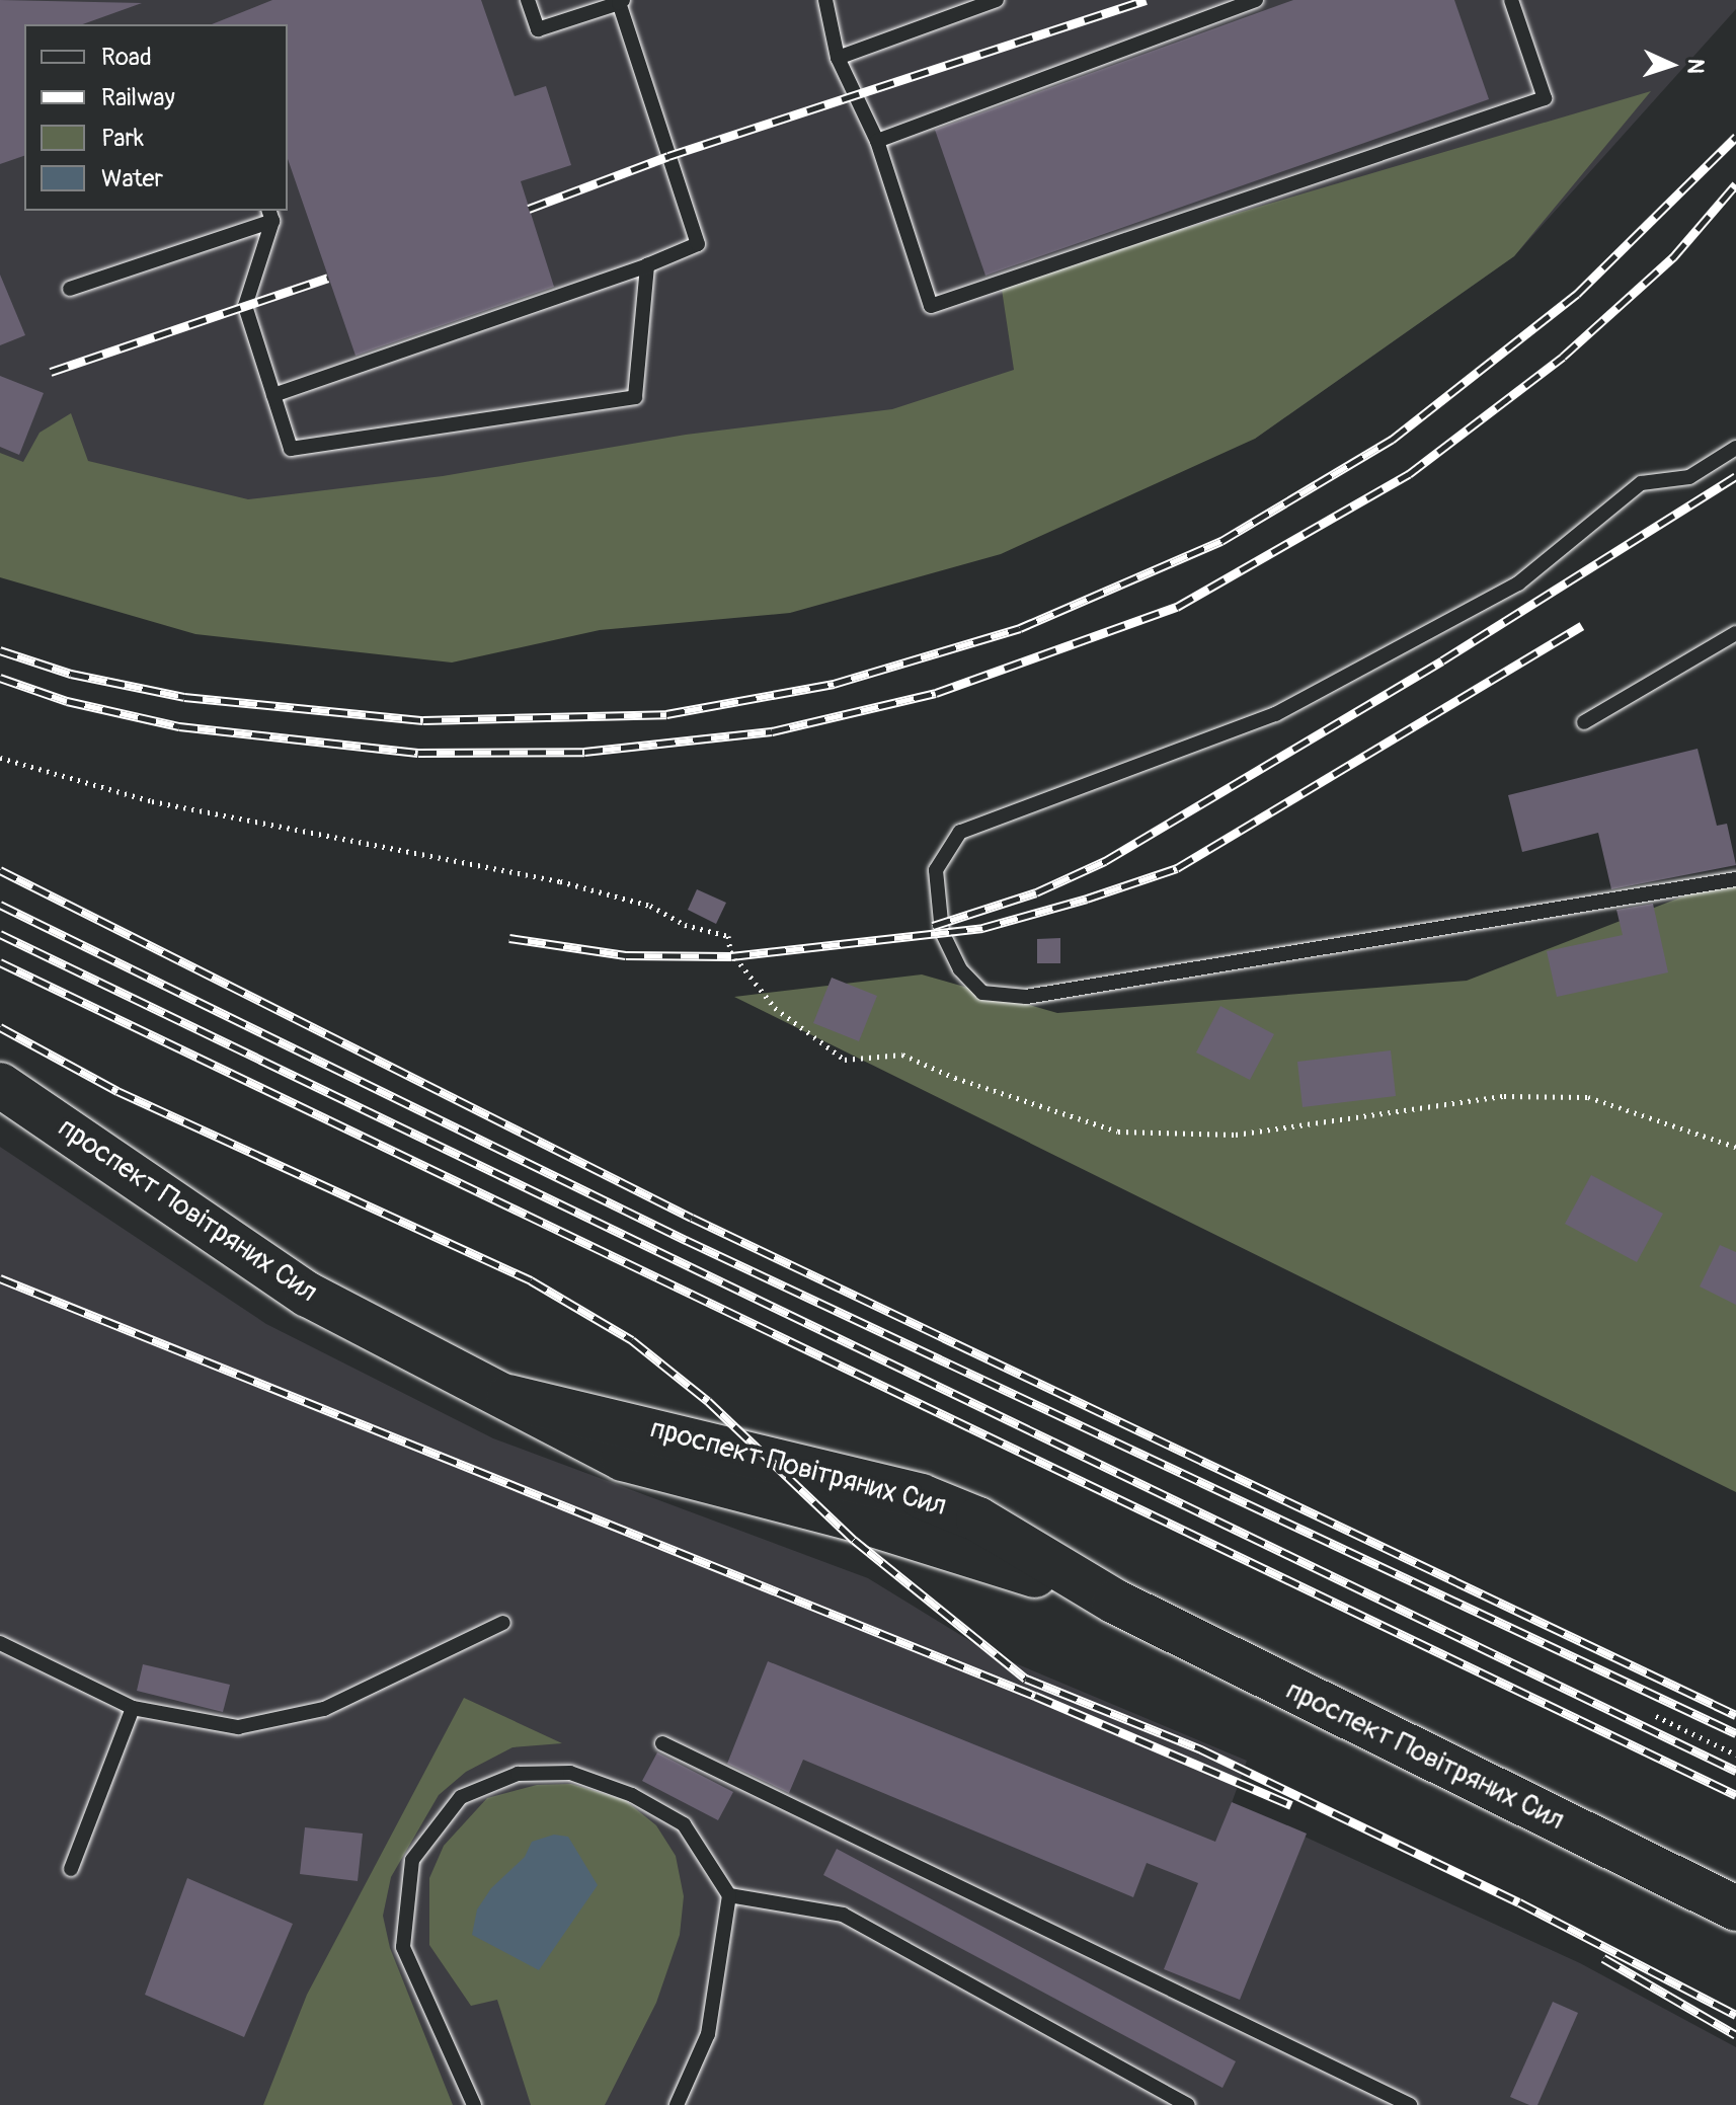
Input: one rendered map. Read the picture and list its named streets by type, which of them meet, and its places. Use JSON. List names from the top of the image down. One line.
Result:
{"streets":{"main road":["проспект Повітряних Сил"]},"legend":["Road","Railway","Park","Water"],"north":"right"}
